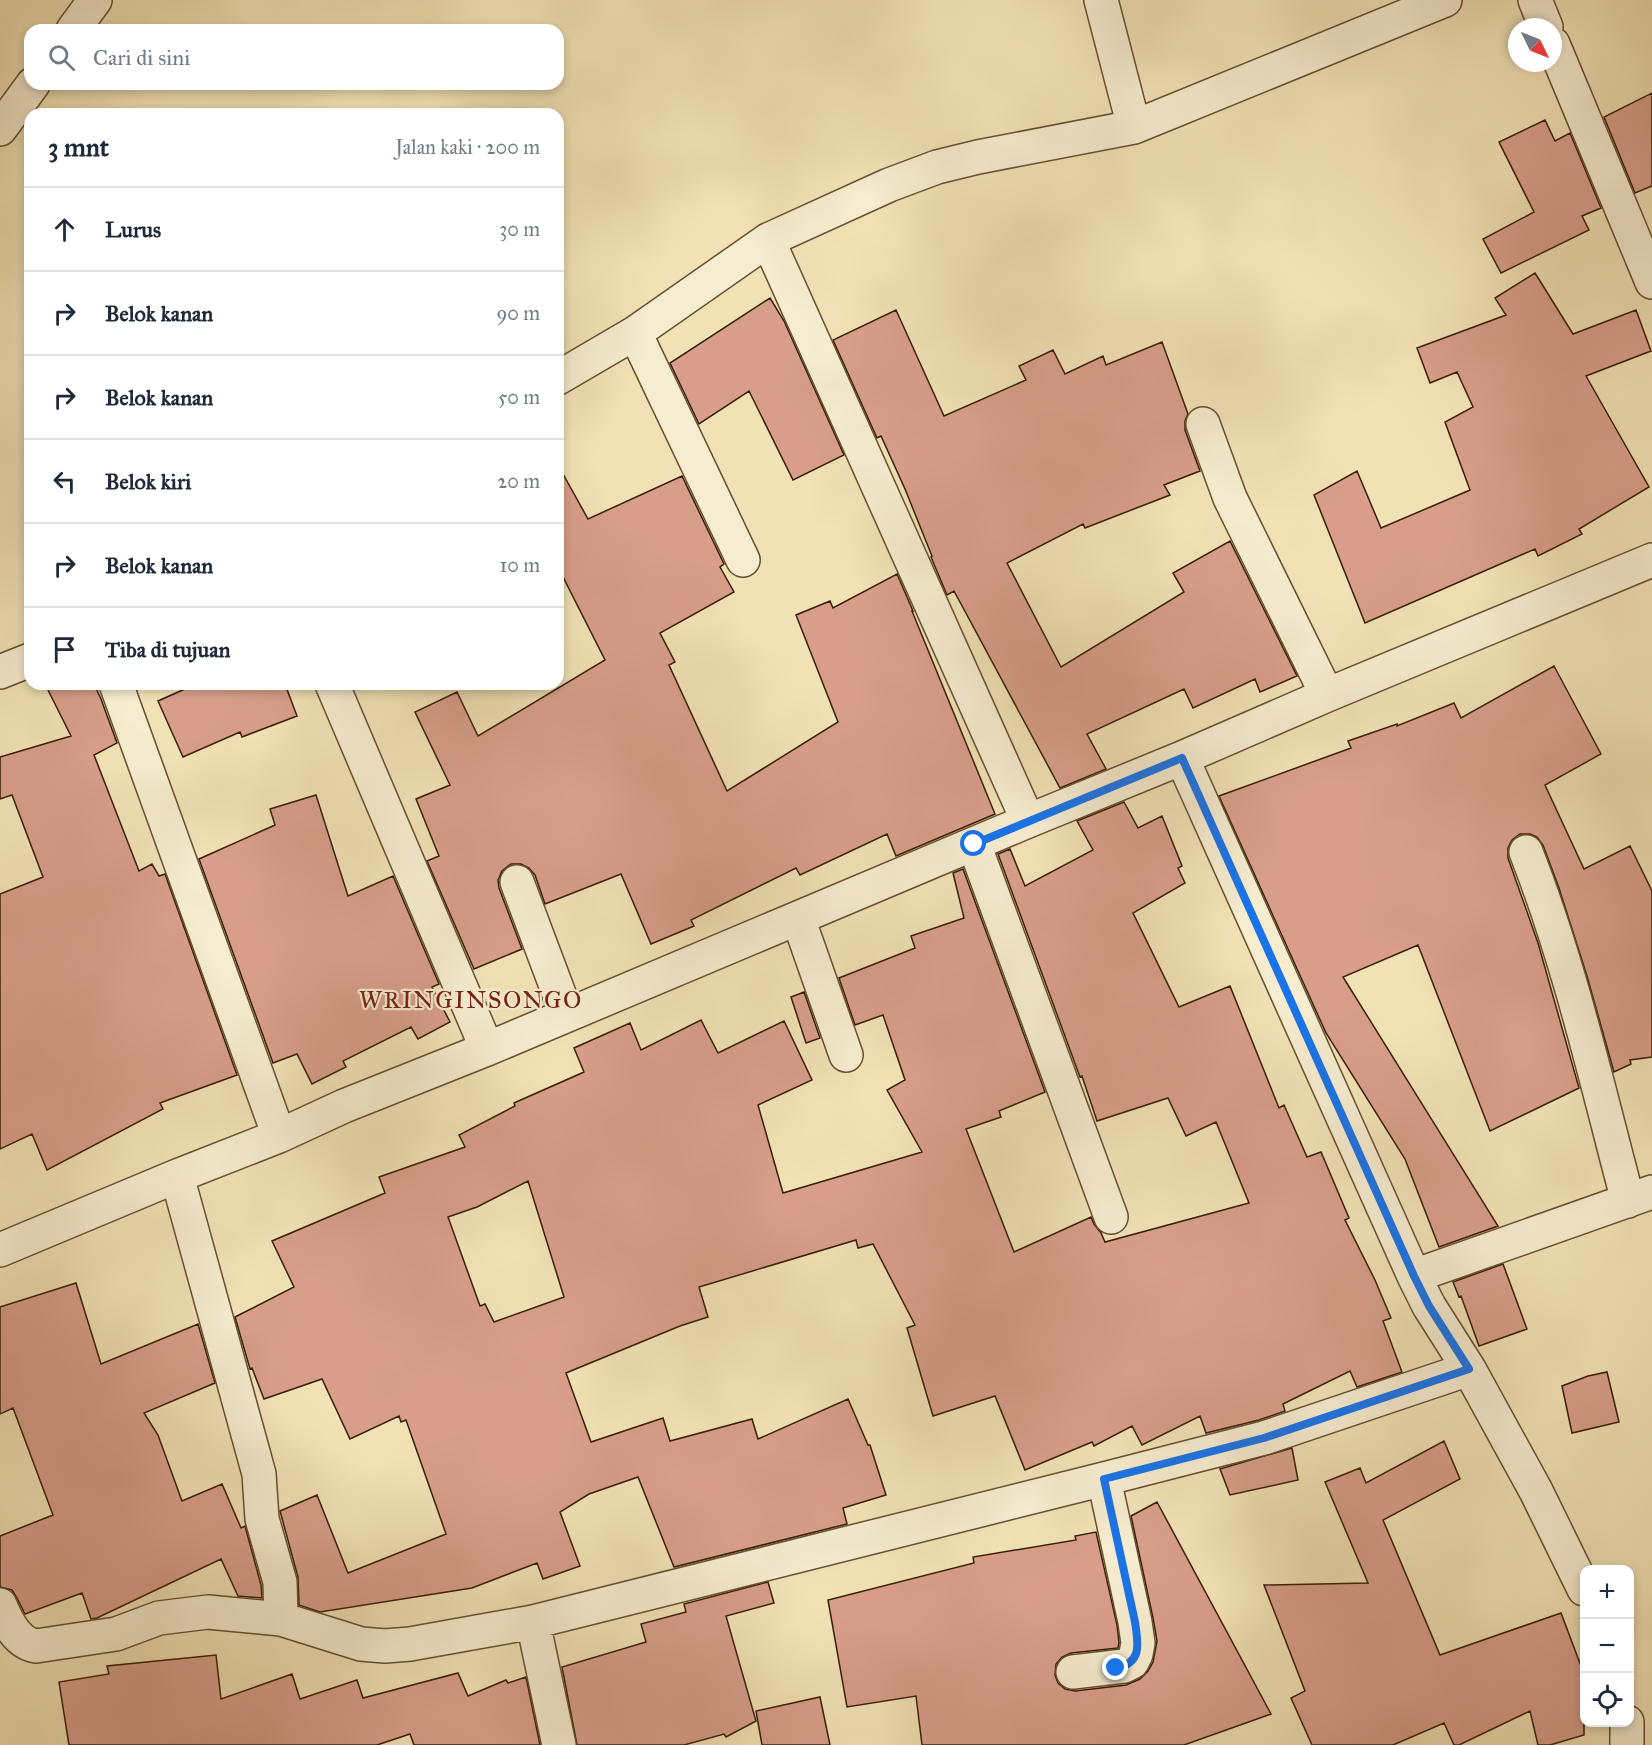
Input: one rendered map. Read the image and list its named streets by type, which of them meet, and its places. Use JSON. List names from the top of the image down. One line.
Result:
{"districts":["WRINGINSONGO"],"north":"bottom right","page":{"search":"Cari di sini","heading":["3 mnt","Jalan kaki · 200 m"],"list":[["Lurus","30 m"],["Belok kanan","90 m"],["Belok kanan","50 m"],["Belok kiri","20 m"],["Belok kanan","10 m"],"Tiba di tujuan"],"map_buttons":["+","−"]}}
